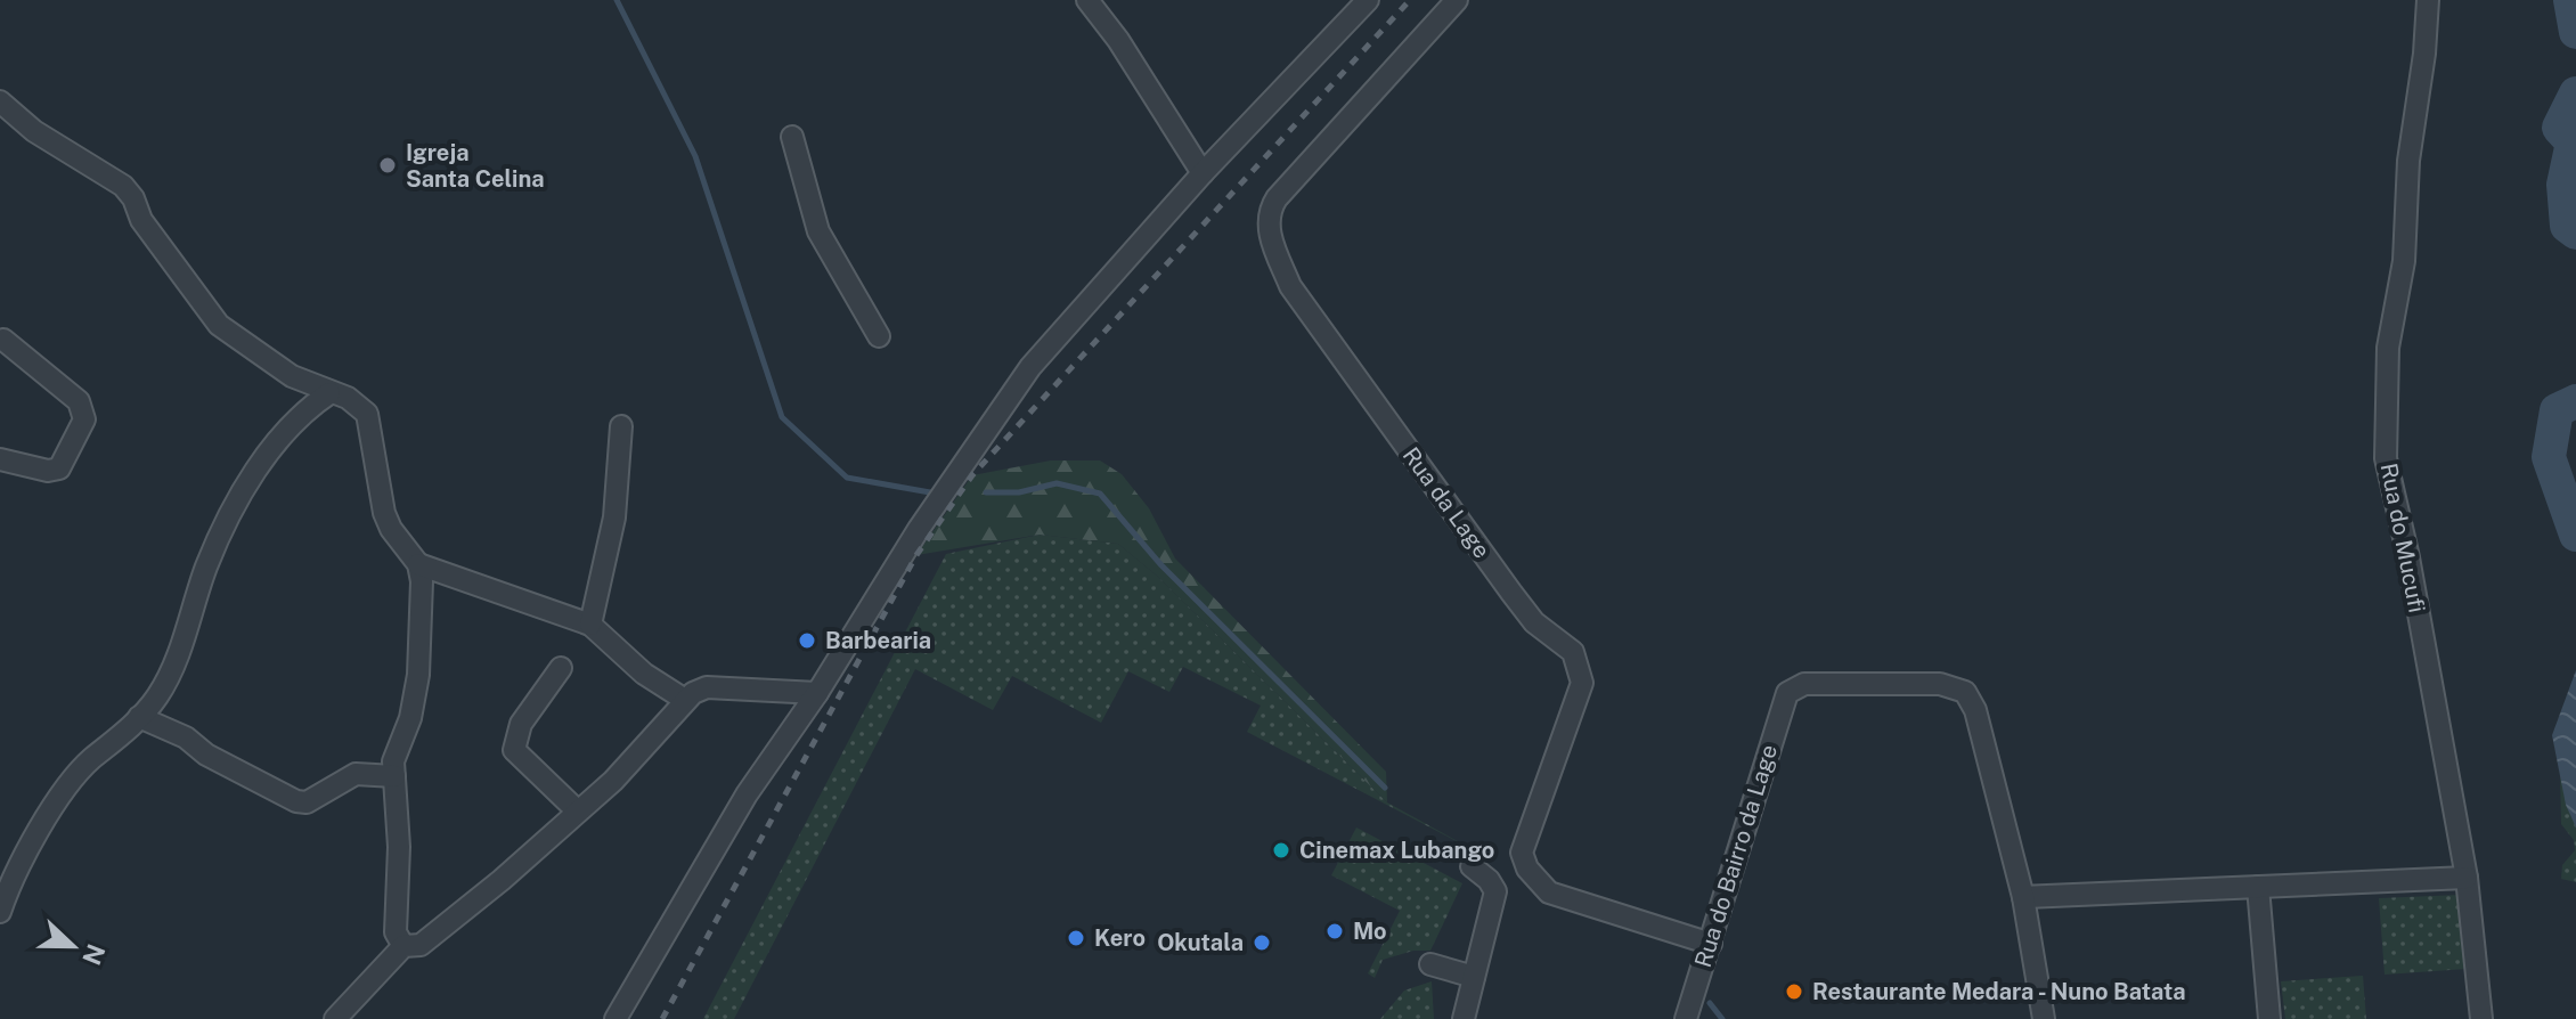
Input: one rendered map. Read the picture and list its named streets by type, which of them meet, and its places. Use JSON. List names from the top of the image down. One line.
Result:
{"streets":{"street":["Rua da Lage","Rua do Mucufi","Rua do Bairro da Lage"]},"crossings":[["Rua da Lage","Rua do Bairro da Lage"]],"places":["Igreja Santa Celina","Barbearia","Cinemax Lubango","Mo","Kero","Okutala","Restaurante Medara - Nuno Batata"],"north":"right"}
